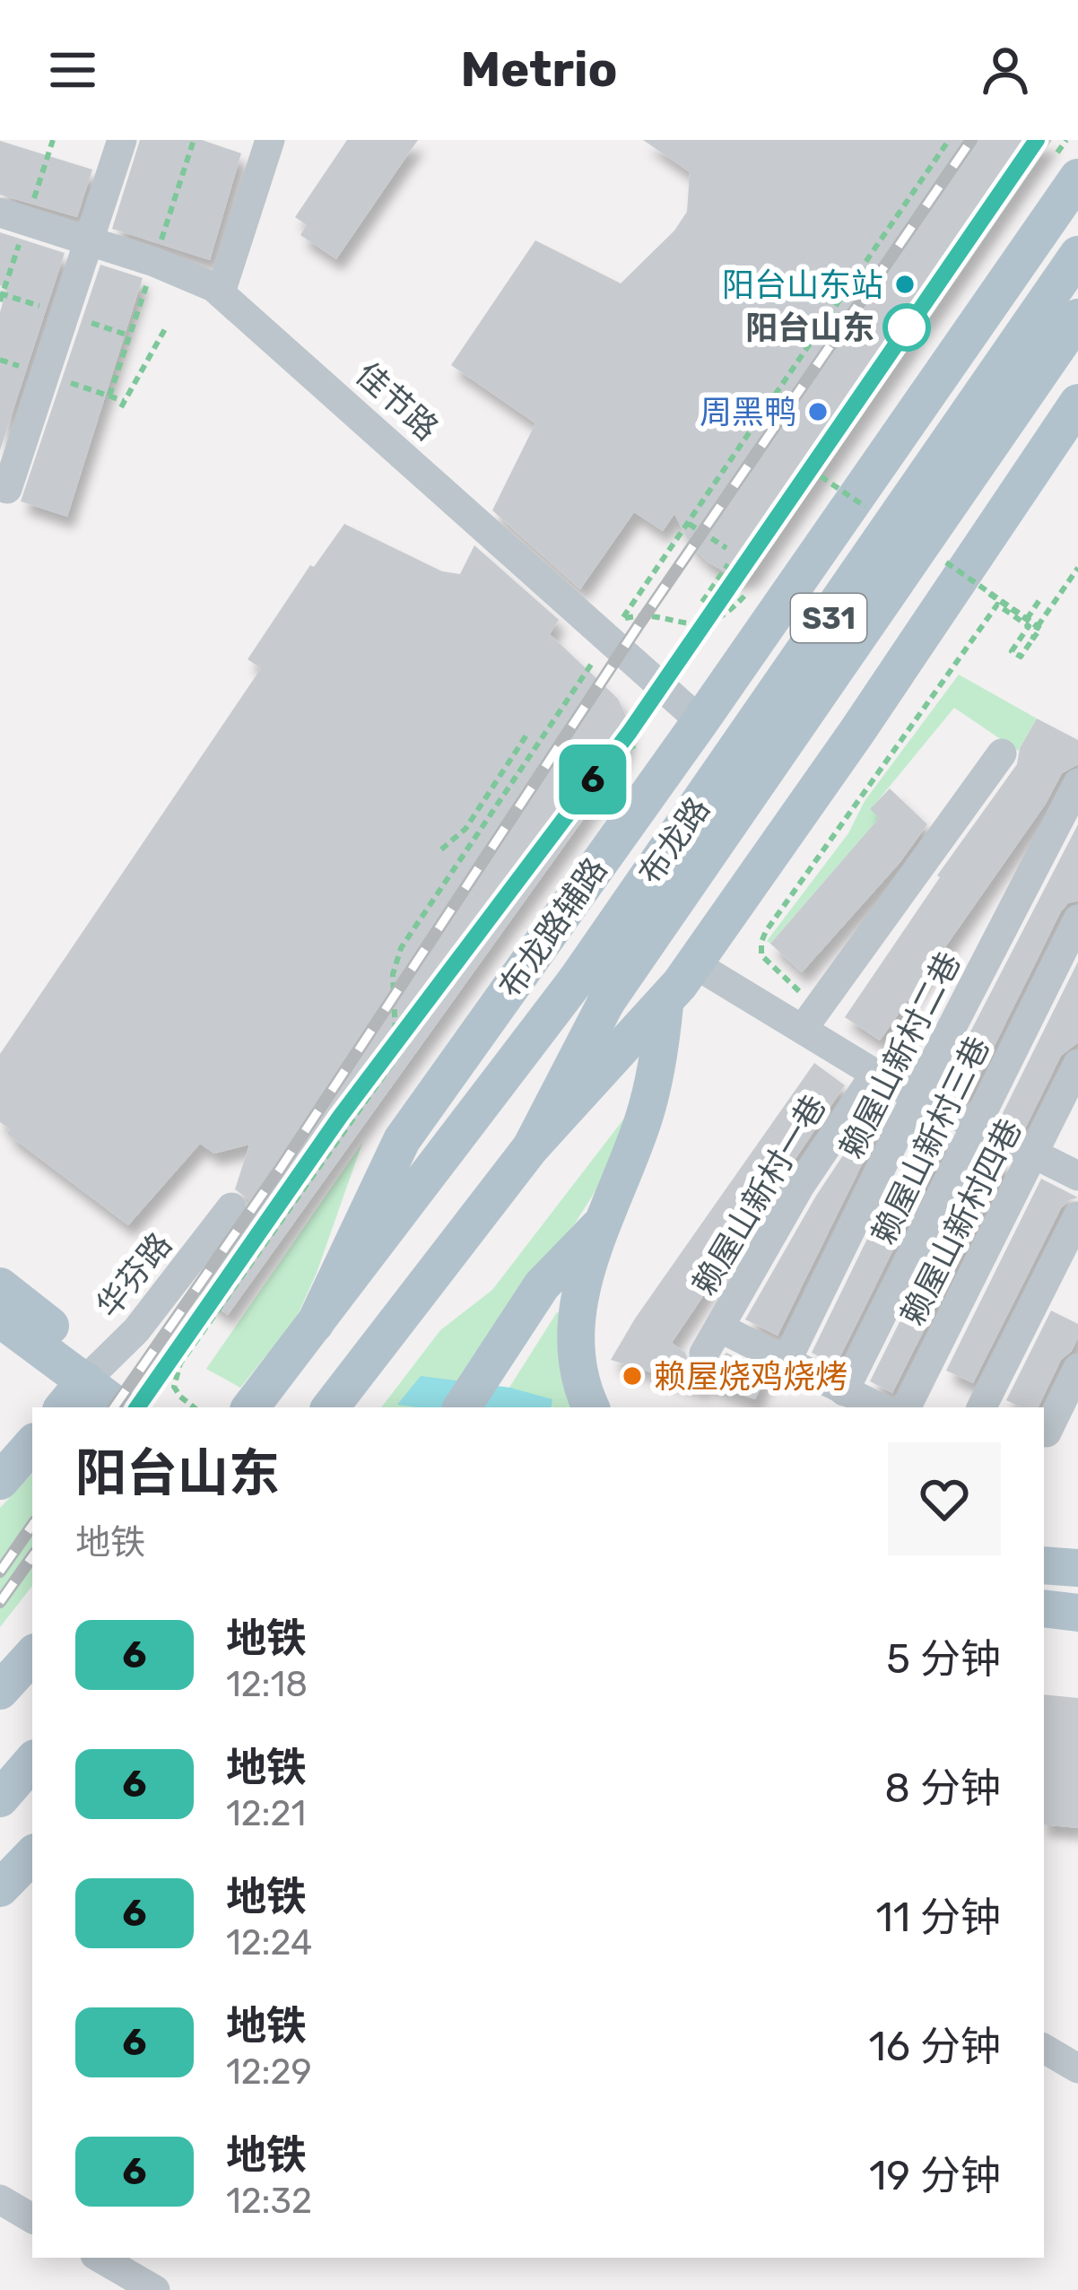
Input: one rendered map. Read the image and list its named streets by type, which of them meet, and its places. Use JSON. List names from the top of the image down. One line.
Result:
{"streets":{"main road":["S31","布龙路","布龙路辅路"],"street":["佳节路","赖屋山新村二巷","赖屋山新村三巷","赖屋山新村一巷","赖屋山新村四巷","华芬路"]},"crossings":[["佳节路","布龙路辅路"],["布龙路","布龙路辅路"],["赖屋山新村二巷","赖屋山新村一巷"]],"places":["阳台山东站","阳台山东","周黑鸭","赖屋烧鸡烧烤"],"lines":["metro line 6"],"page":{"header":"Metrio","on_map":"6","heading":["阳台山东","地铁"],"list":[{"mark":"6","name":"地铁","note":"12:18","value":"5 分钟"},{"mark":"6","name":"地铁","note":"12:21","value":"8 分钟"},{"mark":"6","name":"地铁","note":"12:24","value":"11 分钟"},{"mark":"6","name":"地铁","note":"12:29","value":"16 分钟"},{"mark":"6","name":"地铁","note":"12:32","value":"19 分钟"}]}}
